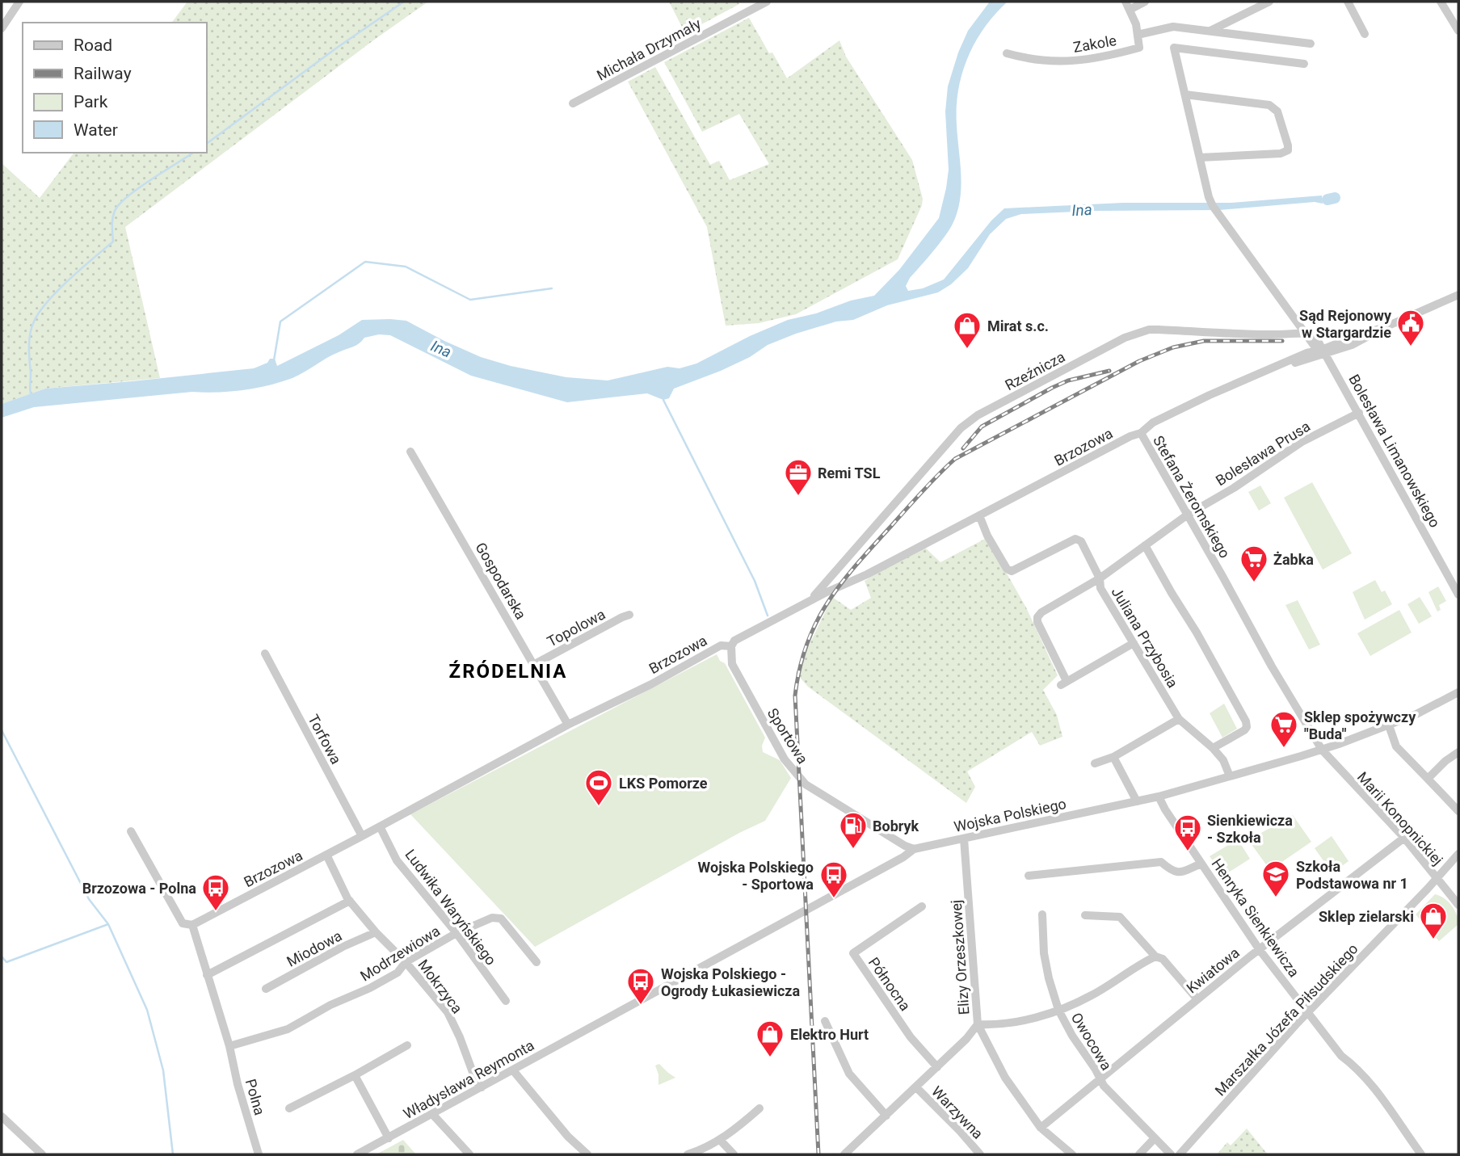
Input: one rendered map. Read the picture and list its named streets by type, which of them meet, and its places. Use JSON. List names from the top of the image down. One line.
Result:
{"streets":{"street":["Zakole","Michała Drzymały","Rzeźnicza","Brzozowa","Bolesława Limanowskiego","Bolesława Prusa","Stefana Żeromskiego","Gospodarska","Topolowa","Juliana Przybosia","Sportowa","Torfowa","Wojska Polskiego","Marii Konopnickiej","Ludwika Waryńskiego","Henryka Sienkiewicza","Miodowa","Modrzewiowa","Elizy Orzeszkowej","Kwiatowa","Północna","Mokrzyca","Marszałka Józefa Piłsudskiego","Owocowa","Władysława Reymonta","Polna","Warzywna"]},"crossings":[["Rzeźnicza","Brzozowa"],["Rzeźnicza","Bolesława Limanowskiego"],["Brzozowa","Bolesława Limanowskiego"],["Brzozowa","Stefana Żeromskiego"],["Brzozowa","Gospodarska"],["Brzozowa","Juliana Przybosia"],["Brzozowa","Sportowa"],["Brzozowa","Torfowa"],["Brzozowa","Ludwika Waryńskiego"],["Brzozowa","Mokrzyca"],["Bolesława Limanowskiego","Bolesława Prusa"],["Bolesława Prusa","Stefana Żeromskiego"],["Bolesława Prusa","Juliana Przybosia"],["Stefana Żeromskiego","Wojska Polskiego"],["Stefana Żeromskiego","Marii Konopnickiej"],["Gospodarska","Topolowa"],["Juliana Przybosia","Wojska Polskiego"],["Sportowa","Wojska Polskiego"],["Wojska Polskiego","Marii Konopnickiej"],["Wojska Polskiego","Henryka Sienkiewicza"],["Wojska Polskiego","Elizy Orzeszkowej"],["Wojska Polskiego","Władysława Reymonta"],["Marii Konopnickiej","Kwiatowa"],["Marii Konopnickiej","Marszałka Józefa Piłsudskiego"],["Ludwika Waryńskiego","Modrzewiowa"],["Henryka Sienkiewicza","Kwiatowa"],["Henryka Sienkiewicza","Marszałka Józefa Piłsudskiego"],["Miodowa","Mokrzyca"],["Modrzewiowa","Mokrzyca"],["Modrzewiowa","Polna"],["Elizy Orzeszkowej","Północna"],["Elizy Orzeszkowej","Warzywna"],["Kwiatowa","Owocowa"],["Mokrzyca","Władysława Reymonta"]],"districts":["ŹRÓDELNIA"],"water":["Ina"],"places":{"public building":["Sąd Rejonowy w Stargardzie"],"shop":["Mirat s.c.","Sklep zielarski","Elektro Hurt"],"office":["Remi TSL"],"supermarket":["Żabka","Sklep spożywczy \"Buda\""],"sports":["LKS Pomorze"],"fuel station":["Bobryk"],"bus stop":["Sienkiewicza - Szkoła","Wojska Polskiego - Sportowa","Brzozowa - Polna","Wojska Polskiego - Ogrody Łukasiewicza"],"school or university":["Szkoła Podstawowa nr 1"]},"legend":["Road","Railway","Park","Water"]}
